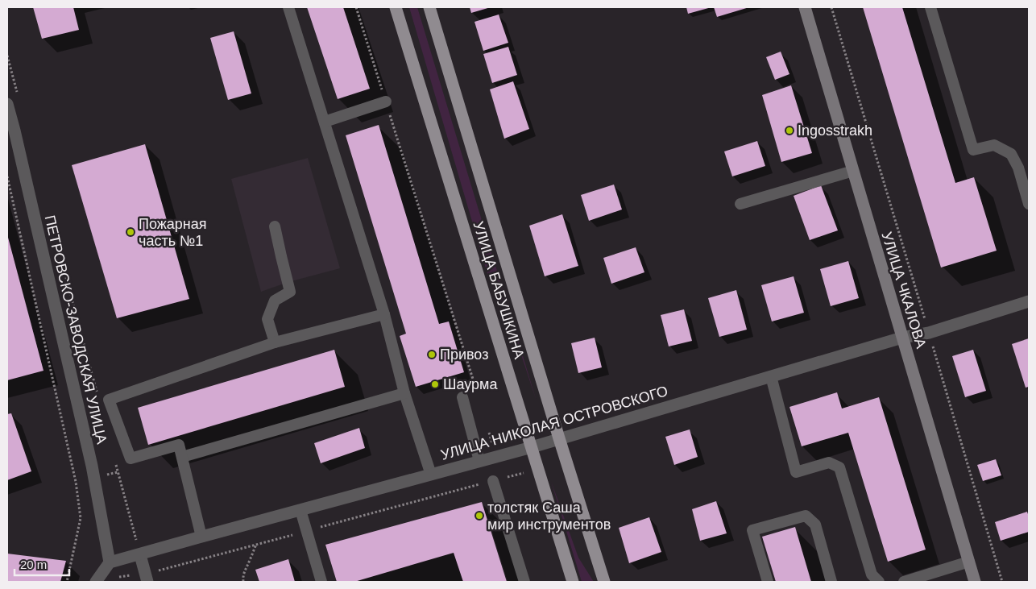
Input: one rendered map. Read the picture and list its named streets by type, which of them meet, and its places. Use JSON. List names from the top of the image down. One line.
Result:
{"streets":{"main road":["УЛИЦА БАБУШКИНА","УЛИЦА ЧКАЛОВА"],"street":["ПЕТРОВСКО-ЗАВОДСКАЯ УЛИЦА","УЛИЦА НИКОЛАЯ ОСТРОВСКОГО"]},"crossings":[["УЛИЦА БАБУШКИНА","УЛИЦА НИКОЛАЯ ОСТРОВСКОГО"],["УЛИЦА ЧКАЛОВА","УЛИЦА НИКОЛАЯ ОСТРОВСКОГО"],["ПЕТРОВСКО-ЗАВОДСКАЯ УЛИЦА","УЛИЦА НИКОЛАЯ ОСТРОВСКОГО"]],"places":["Ingosstrakh","Пожарная часть №1","Привоз","Шаурма","толстяк Саша мир инструментов"],"scale_bar":"20 m"}
